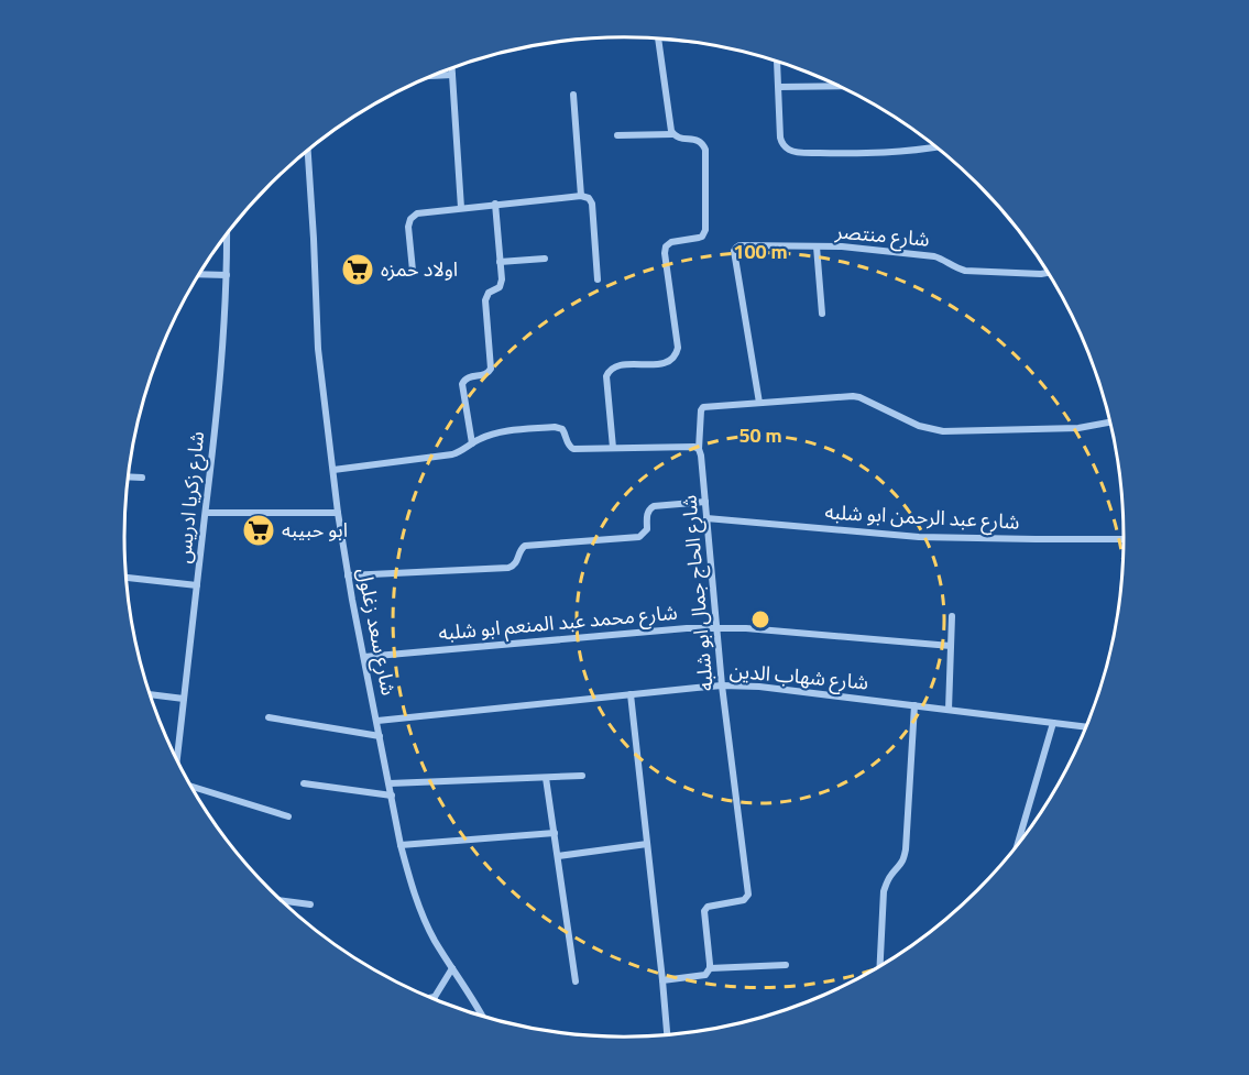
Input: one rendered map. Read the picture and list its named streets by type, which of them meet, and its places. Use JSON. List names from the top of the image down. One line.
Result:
{"streets":{"street":["شارع منتصر","شارع زكريا ادريس","شارع عبد الرحمن ابو شلبه","شارع الحاج جمال ابو شلبه","شارع محمد عبد المنعم ابو شلبه","شارع سعد زغلول","شارع شهاب الدين"]},"crossings":[["شارع منتصر","شارع الحاج جمال ابو شلبه"],["شارع عبد الرحمن ابو شلبه","شارع الحاج جمال ابو شلبه"],["شارع الحاج جمال ابو شلبه","شارع محمد عبد المنعم ابو شلبه"],["شارع الحاج جمال ابو شلبه","شارع شهاب الدين"],["شارع محمد عبد المنعم ابو شلبه","شارع سعد زغلول"],["شارع سعد زغلول","شارع شهاب الدين"]],"places":{"supermarket":["اولاد حمزه","ابو حبيبه"]},"rings":["100 m","50 m"]}
